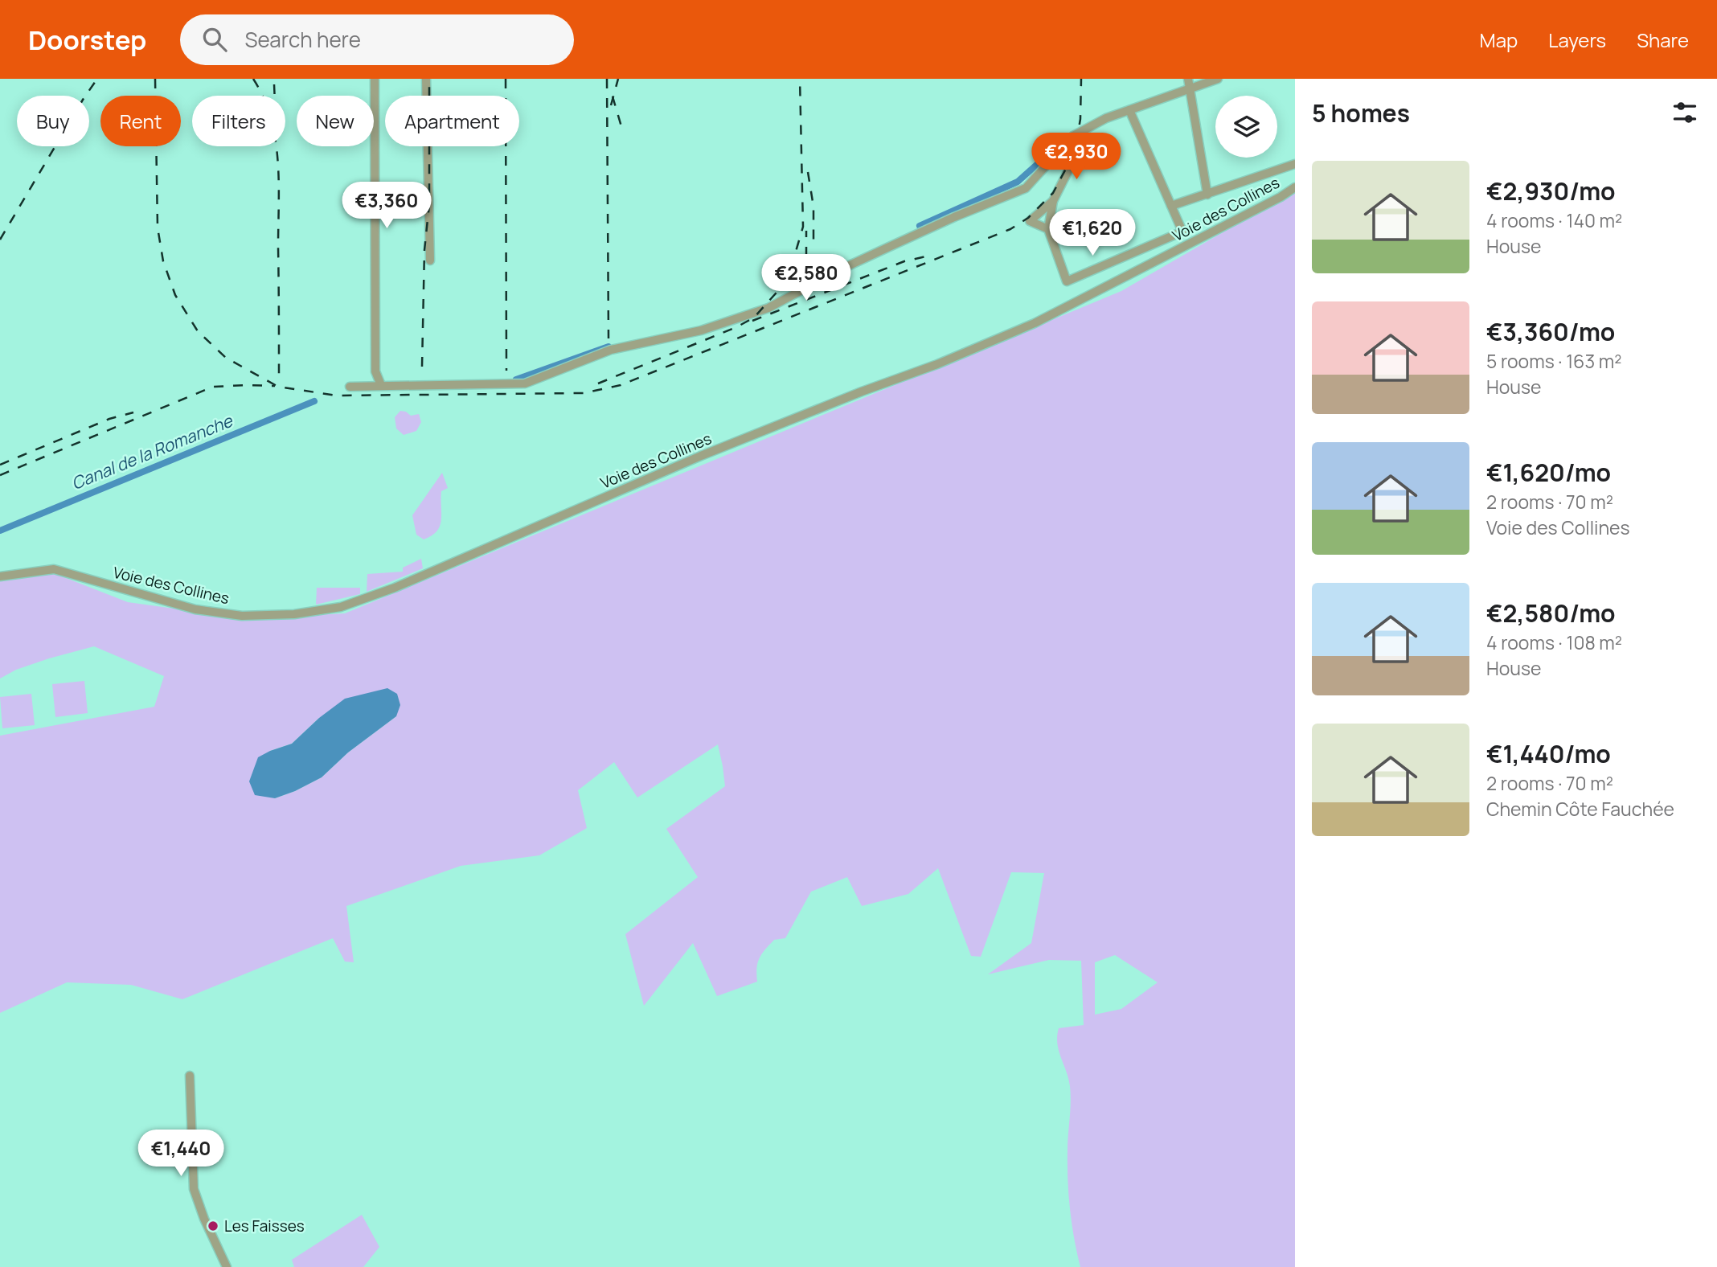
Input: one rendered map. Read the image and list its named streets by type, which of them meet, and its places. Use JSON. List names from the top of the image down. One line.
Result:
{"streets":{"street":["Voie des Collines"]},"water":["Canal de la Romanche"],"places":["Les Faisses"],"page":{"header":"Doorstep","search":"Search here","nav":["Map","Layers","Share"],"heading":"5 homes","chip":["Buy","Rent","Filters","New","Apartment"],"price":["€2,930","€3,360","€1,620","€2,580","€1,440"],"list":[{"name":"€2,930/mo","note":"4 rooms · 140 m² · House"},{"name":"€3,360/mo","note":"5 rooms · 163 m² · House"},{"name":"€1,620/mo","note":"2 rooms · 70 m² · Voie des Collines"},{"name":"€2,580/mo","note":"4 rooms · 108 m² · House"},{"name":"€1,440/mo","note":"2 rooms · 70 m² · Chemin Côte Fauchée"}]}}
